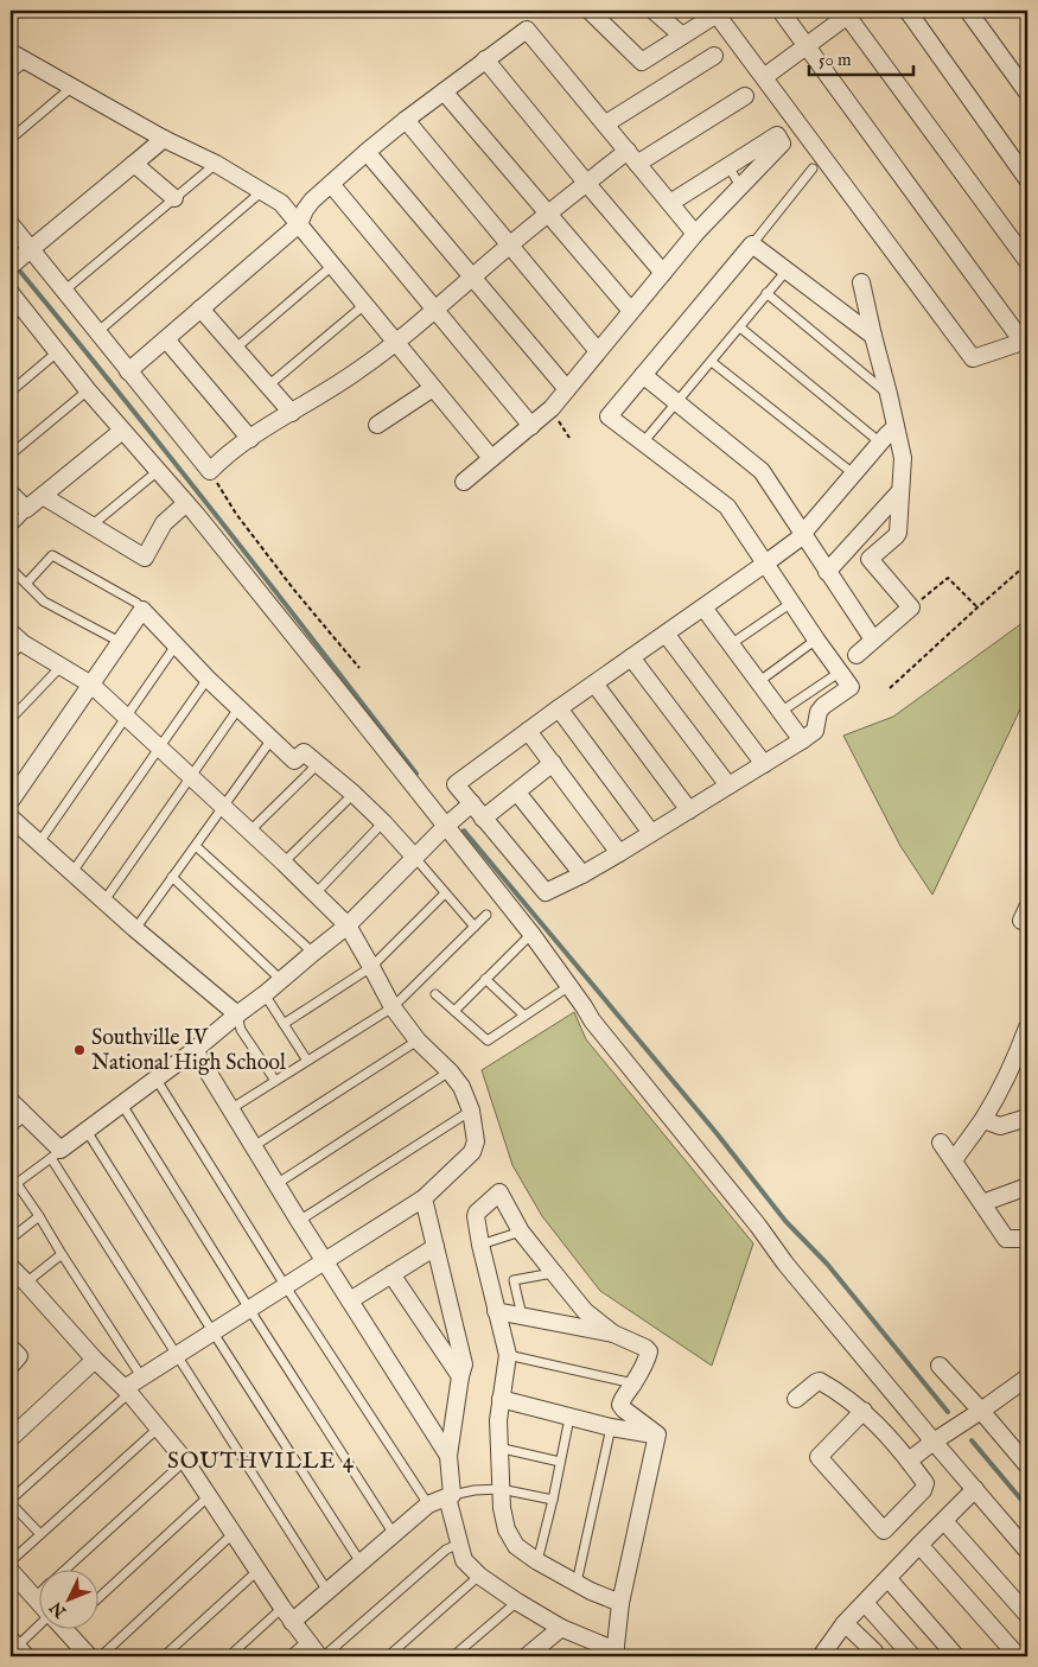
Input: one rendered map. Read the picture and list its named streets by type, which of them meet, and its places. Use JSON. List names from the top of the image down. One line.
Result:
{"districts":["SOUTHVILLE 4"],"places":["Southville IV National High School"],"scale_bar":"50 m","north":"bottom left"}
